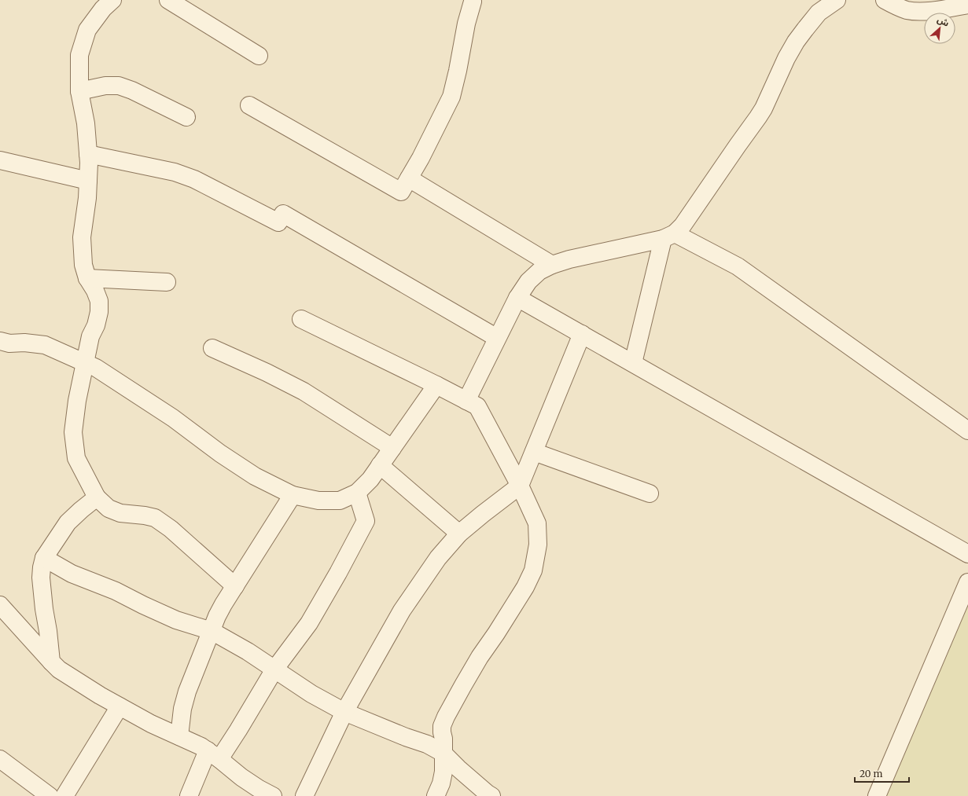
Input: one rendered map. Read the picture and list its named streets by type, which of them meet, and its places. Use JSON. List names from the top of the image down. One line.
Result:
{"scale_bar":"20 m","north":"top right"}
